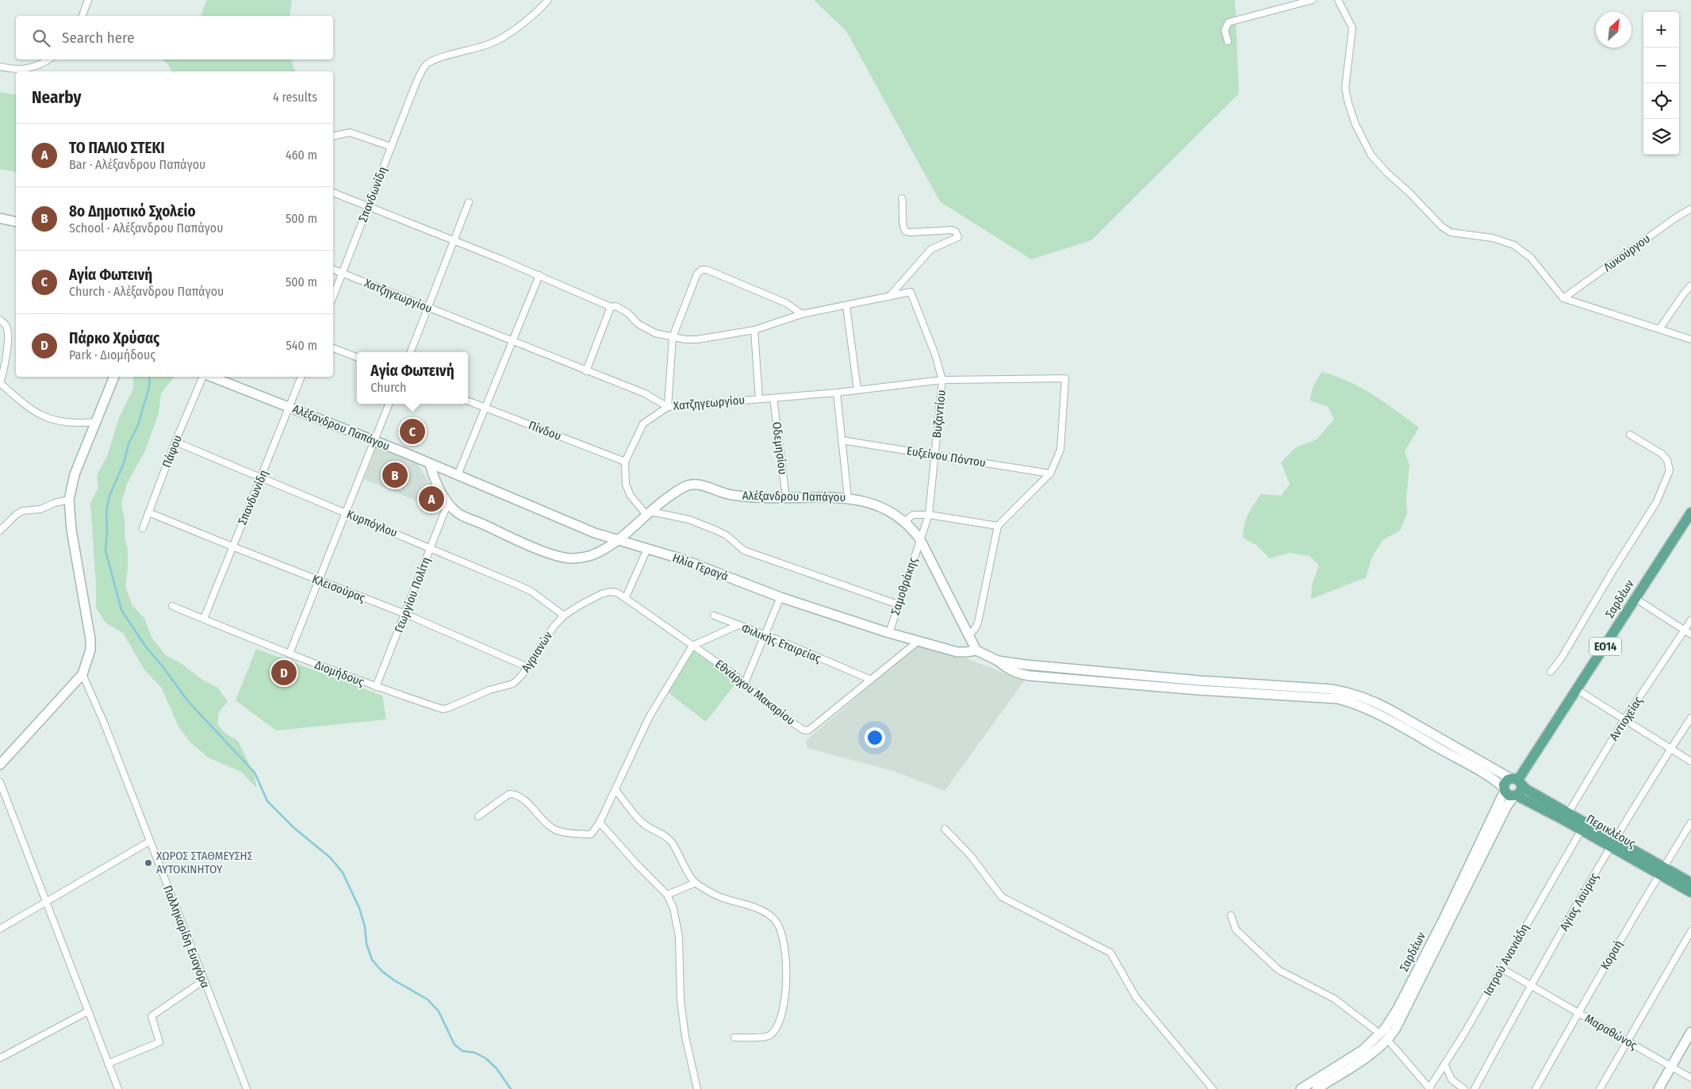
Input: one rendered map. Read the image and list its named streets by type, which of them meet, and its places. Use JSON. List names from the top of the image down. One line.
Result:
{"streets":{"main road":["Σαρδέων","ΕΟ14","Περικλέους"],"street":["Σπανδωνίδη","Λυκούργου","Χατζηγεωργίου","Βυζαντίου","Αλέξανδρου Παπάγου","Πίνδου","Οδεμησίου","Πάφου","Ευξείνου Πόντου","Κυρπόγλου","Ηλία Γεραγά","Σαμοθράκης","Κλεισούρας","Γεωργίου Πολίτη","Φιλικής Εταιρείας","Αγριανών","Διομήδους","Εθνάρχου Μακαρίου","Αντιοχείας","Αγίας Λαύρας","Παλληκαρίδη Ευαγόρα","Κοραή","Ιατρού Ανανιάδη","Μαραθώνος"]},"crossings":[["Σπανδωνίδη","Χατζηγεωργίου"],["Σπανδωνίδη","Αλέξανδρου Παπάγου"],["Σπανδωνίδη","Κυρπόγλου"],["Σπανδωνίδη","Κλεισούρας"],["Σπανδωνίδη","Διομήδους"],["Χατζηγεωργίου","Βυζαντίου"],["Χατζηγεωργίου","Οδεμησίου"],["Χατζηγεωργίου","Ευξείνου Πόντου"],["Βυζαντίου","Αλέξανδρου Παπάγου"],["Βυζαντίου","Ευξείνου Πόντου"],["Βυζαντίου","Σαμοθράκης"],["Αλέξανδρου Παπάγου","Οδεμησίου"],["Αλέξανδρου Παπάγου","Ηλία Γεραγά"],["Αλέξανδρου Παπάγου","Σαμοθράκης"],["Αλέξανδρου Παπάγου","Γεωργίου Πολίτη"],["Πάφου","Κυρπόγλου"],["Πάφου","Κλεισούρας"],["Κυρπόγλου","Γεωργίου Πολίτη"],["Κυρπόγλου","Αγριανών"],["Ηλία Γεραγά","Σαμοθράκης"],["Ηλία Γεραγά","Εθνάρχου Μακαρίου"],["Κλεισούρας","Γεωργίου Πολίτη"],["Κλεισούρας","Αγριανών"],["Γεωργίου Πολίτη","Διομήδους"],["Σαρδέων","ΕΟ14"],["Σαρδέων","Περικλέους"],["Φιλικής Εταιρείας","Εθνάρχου Μακαρίου"],["ΕΟ14","Περικλέους"],["Αγριανών","Διομήδους"],["Αγριανών","Εθνάρχου Μακαρίου"],["Αντιοχείας","Περικλέους"],["Περικλέους","Αγίας Λαύρας"],["Περικλέους","Κοραή"],["Περικλέους","Ιατρού Ανανιάδη"],["Αγίας Λαύρας","Μαραθώνος"],["Κοραή","Μαραθώνος"],["Ιατρού Ανανιάδη","Μαραθώνος"]],"places":["ΧΩΡΟΣ ΣΤΑΘΜΕΥΣΗΣ ΑΥΤΟΚΙΝΗΤΟΥ"],"north":"top right","page":{"map_buttons":["+","−"],"search":"Search here","heading":["Nearby","4 results"],"list":[{"mark":"A","name":"ΤΟ ΠΑΛΙΟ ΣΤΕΚΙ","note":"Bar · Αλέξανδρου Παπάγου","value":"460 m"},{"mark":"B","name":"8ο Δημοτικό Σχολείο","note":"School · Αλέξανδρου Παπάγου","value":"500 m"},{"mark":"C","name":"Αγία Φωτεινή","note":"Church · Αλέξανδρου Παπάγου","value":"500 m"},{"mark":"D","name":"Πάρκο Χρύσας","note":"Park · Διομήδους","value":"540 m"}],"popup":["Αγία Φωτεινή","Church"],"pins":["C","B","A","D"]}}
